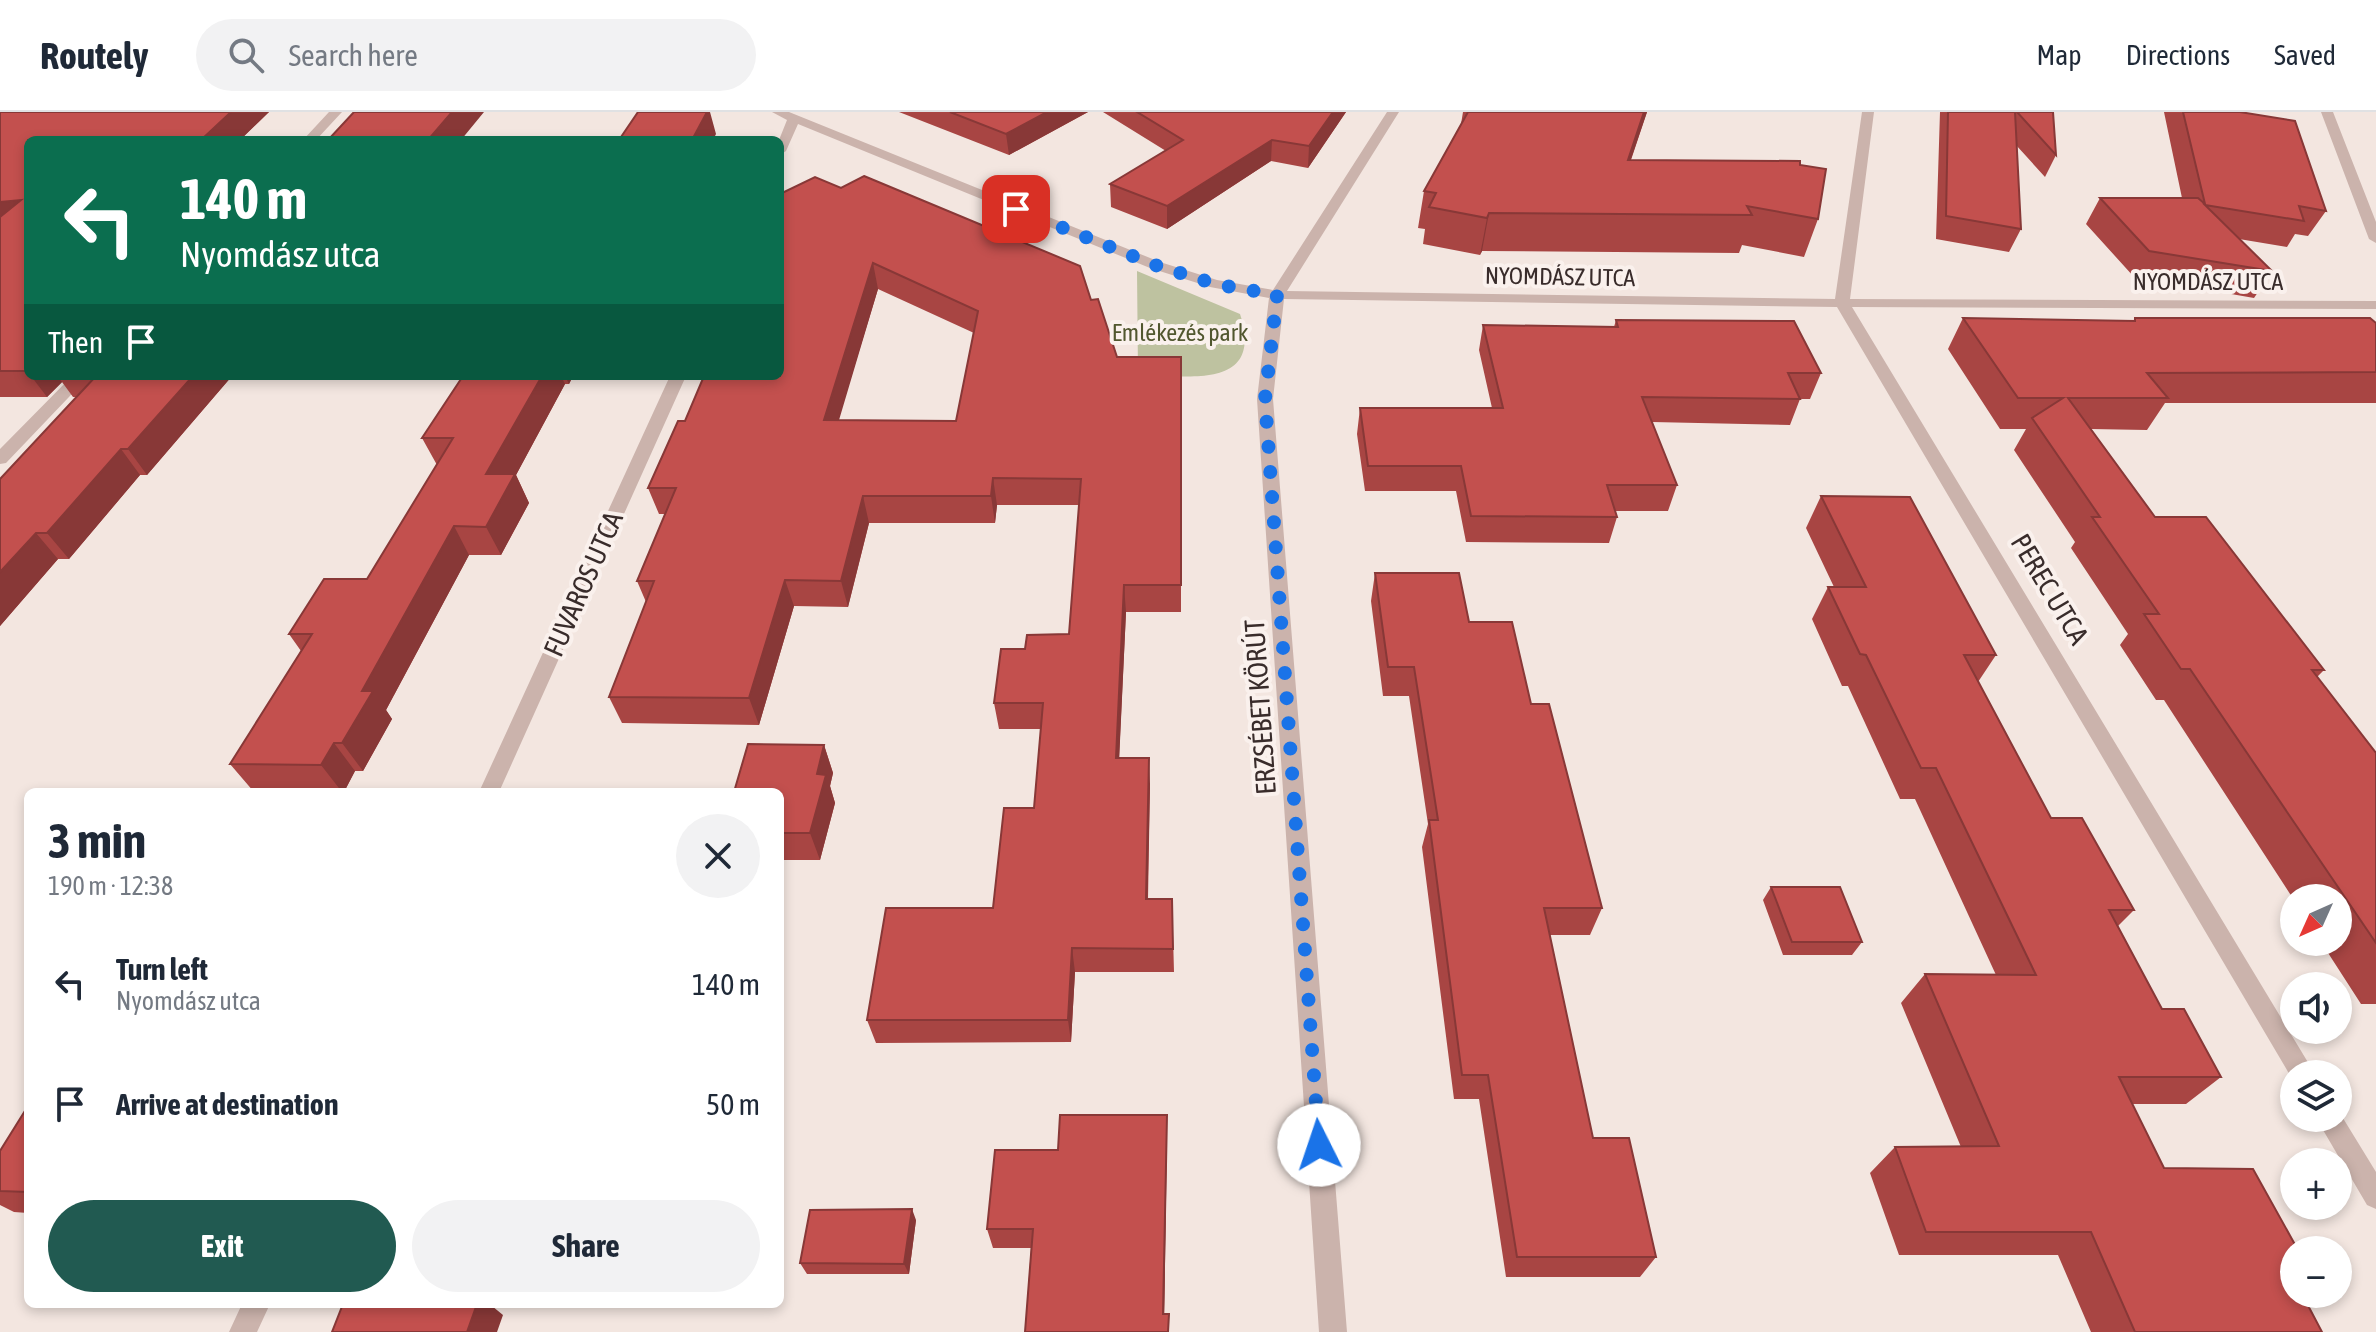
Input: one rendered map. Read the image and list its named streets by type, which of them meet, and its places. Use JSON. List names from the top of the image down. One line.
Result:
{"streets":{"street":["NYOMDÁSZ UTCA","FUVAROS UTCA","PEREC UTCA","ERZSÉBET KÖRÚT"]},"crossings":[["NYOMDÁSZ UTCA","PEREC UTCA"],["NYOMDÁSZ UTCA","ERZSÉBET KÖRÚT"]],"parks":["Emlékezés park"],"north":"bottom left","page":{"header":"Routely","search":"Search here","nav":["Map","Directions","Saved"],"turn":["140 m","Nyomdász utca"],"then":"Then","heading":["3 min","190 m · 12:38"],"map_buttons":["+","−"],"list":[{"name":"Turn left","note":"Nyomdász utca","value":"140 m"},{"name":"Arrive at destination","value":"50 m"}],"buttons":["Exit","Share"]}}
